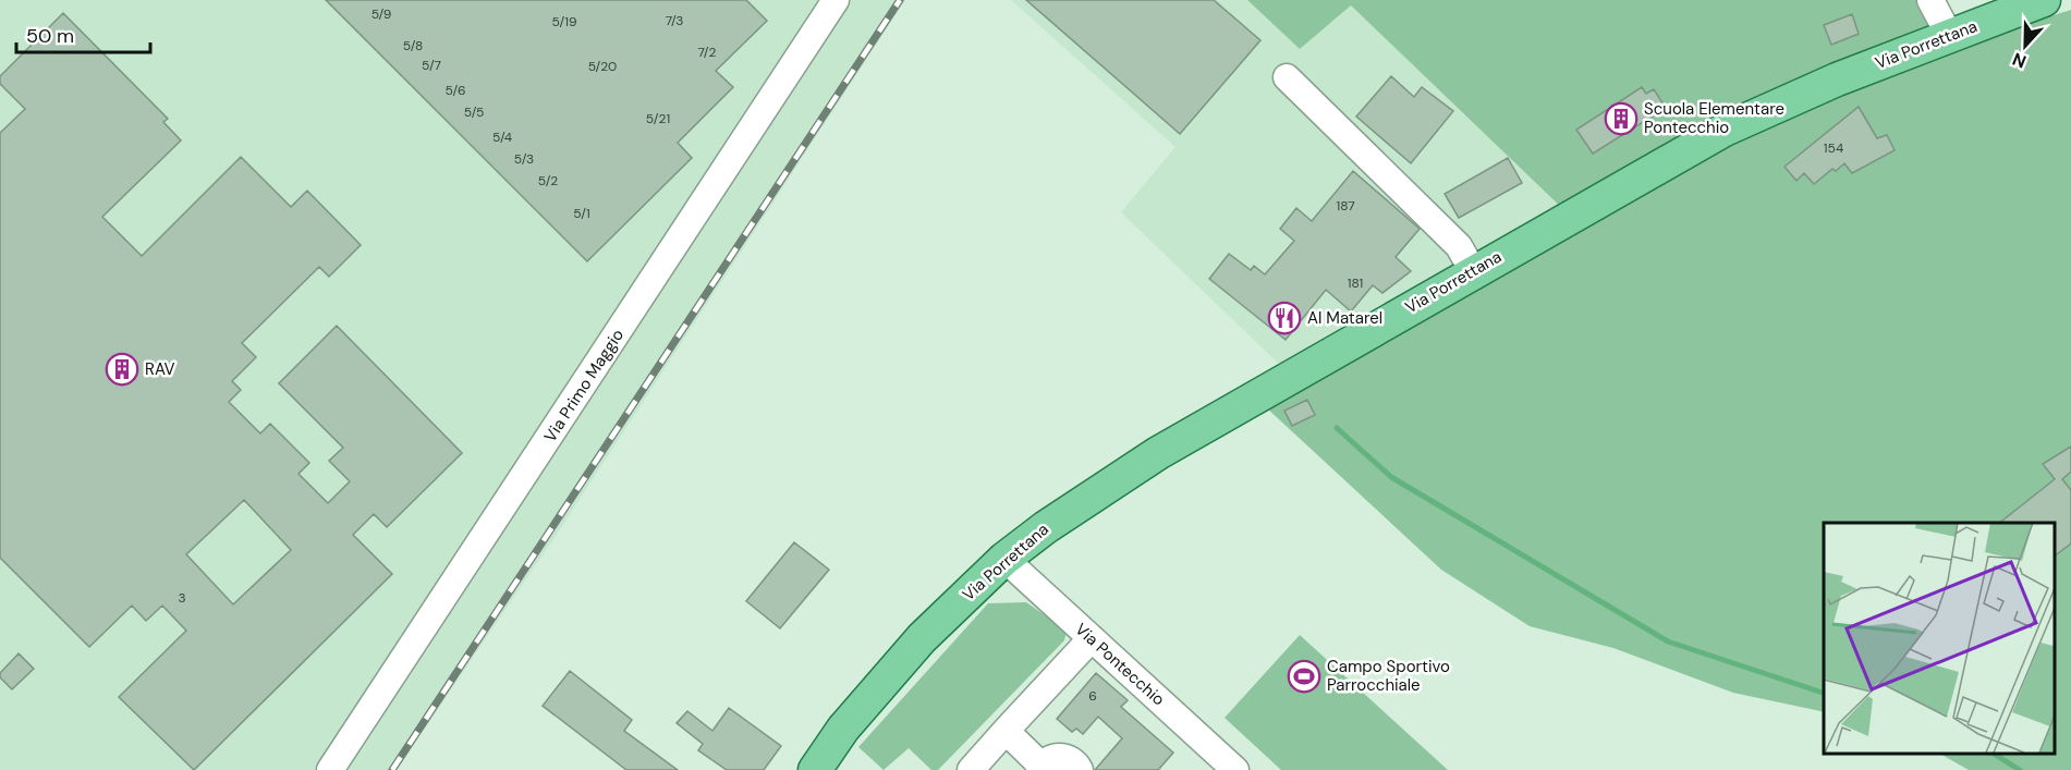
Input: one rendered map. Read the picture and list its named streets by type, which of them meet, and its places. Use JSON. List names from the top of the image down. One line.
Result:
{"streets":{"main road":["Via Porrettana"],"street":["Via Primo Maggio","Via Pontecchio"]},"crossings":[["Via Porrettana","Via Pontecchio"]],"places":{"building":["Scuola Elementare Pontecchio","RAV"],"restaurant":["Al Matarel"],"sports":["Campo Sportivo Parrocchiale"]},"house_numbers":["5/9","7/3","5/19","5/8","7/2","5/7","5/20","5/6","5/5","5/21","5/4","154","5/3","5/2","187","5/1","181","3","6"],"scale_bar":"50 m","north":"bottom"}
